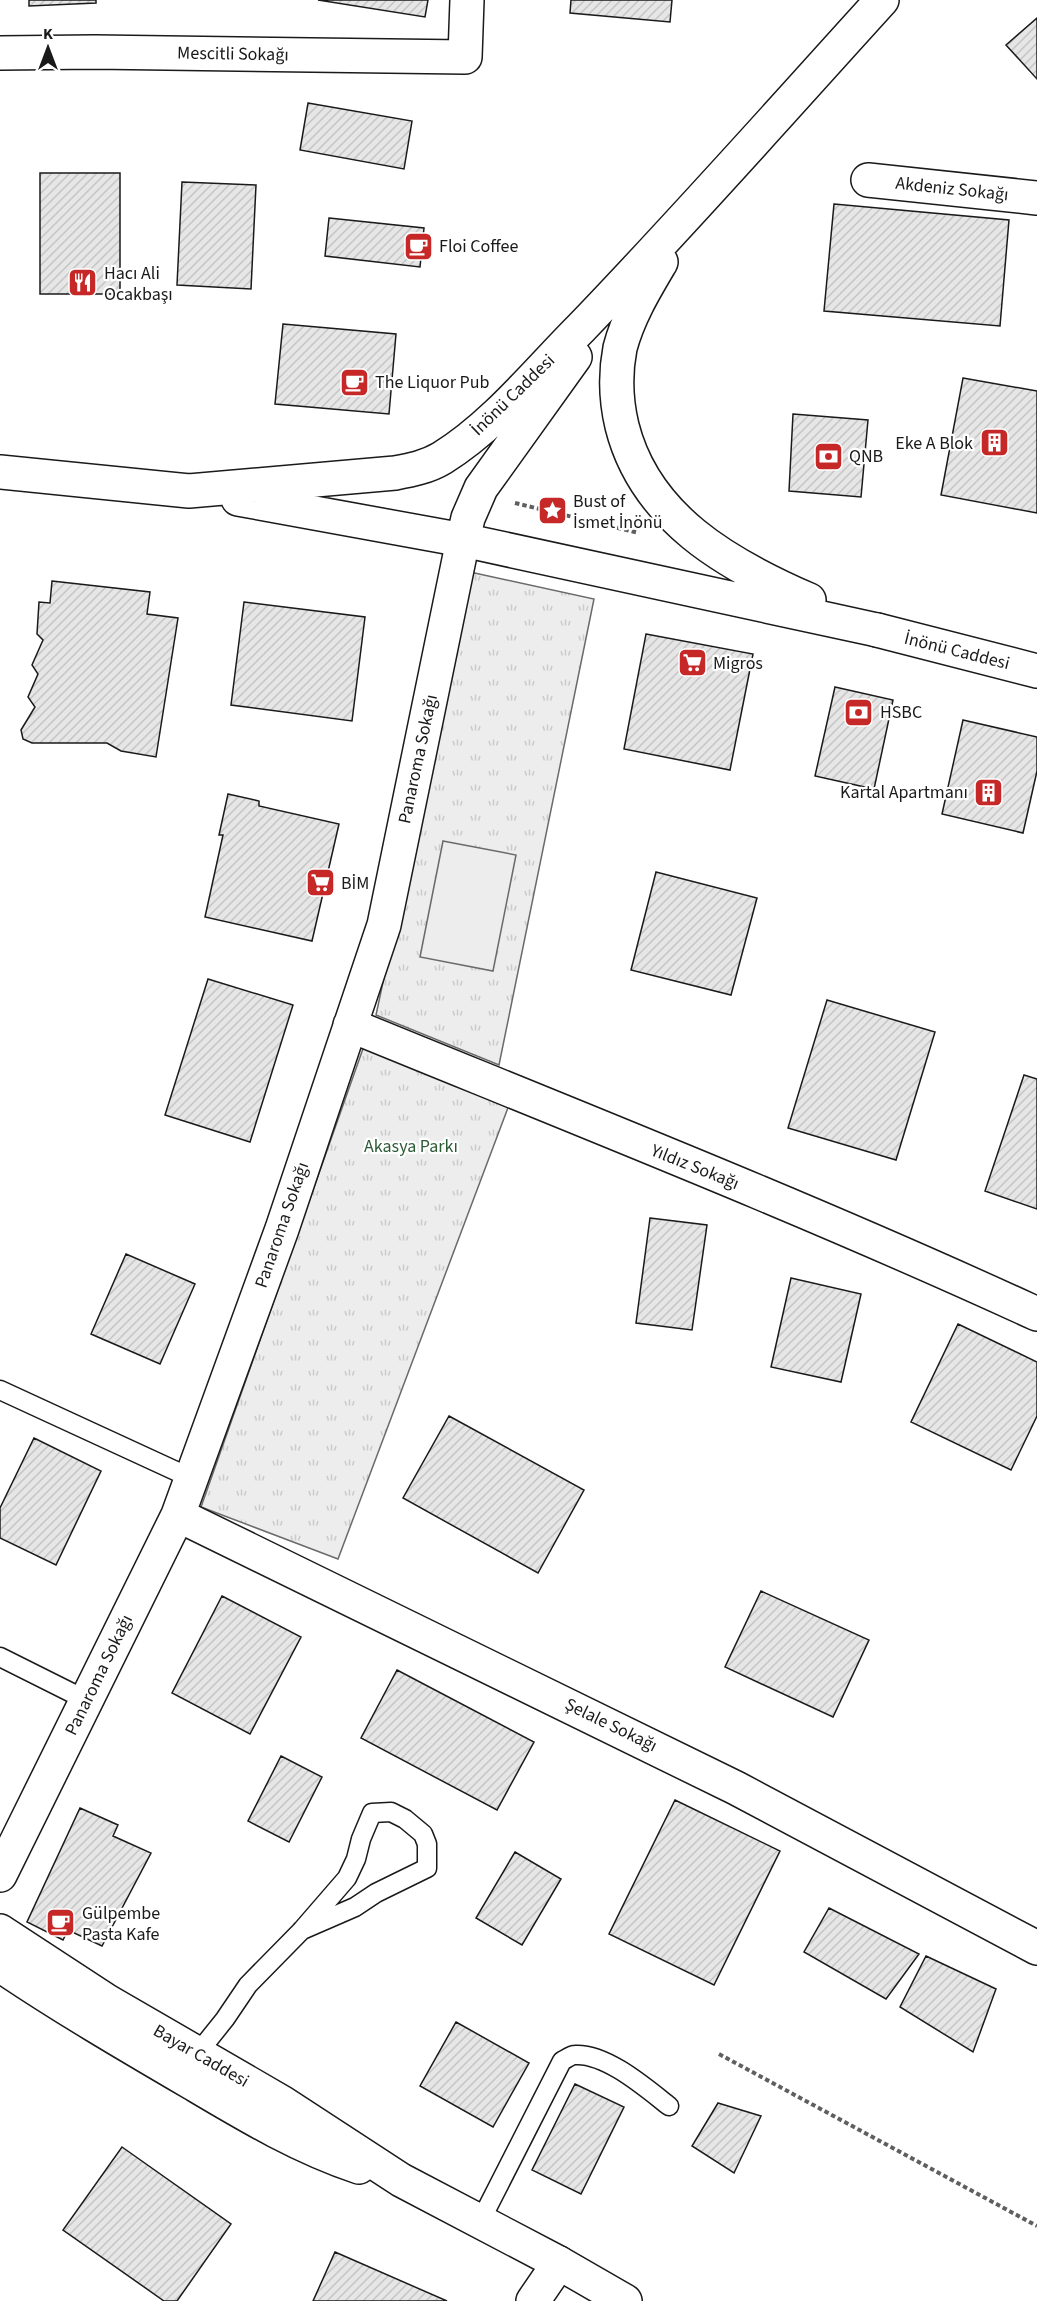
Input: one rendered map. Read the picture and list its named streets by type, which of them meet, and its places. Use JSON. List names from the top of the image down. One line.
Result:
{"streets":{"main road":["Mescitli Sokağı","Akdeniz Sokağı","İnönü Caddesi","Panaroma Sokağı","Yıldız Sokağı","Şelale Sokağı","Bayar Caddesi"]},"crossings":[["İnönü Caddesi","Panaroma Sokağı"],["Panaroma Sokağı","Yıldız Sokağı"],["Panaroma Sokağı","Şelale Sokağı"]],"parks":["Akasya Parkı"],"places":{"cafe":["Floi Coffee","The Liquor Pub","Gülpembe Pasta Kafe"],"restaurant":["Hacı Ali Ocakbaşı"],"building":["Eke A Blok","Kartal Apartmanı"],"bank":["QNB","HSBC"],"place":["Bust of İsmet İnönü"],"supermarket":["Migros","BİM"]},"north":"top"}
